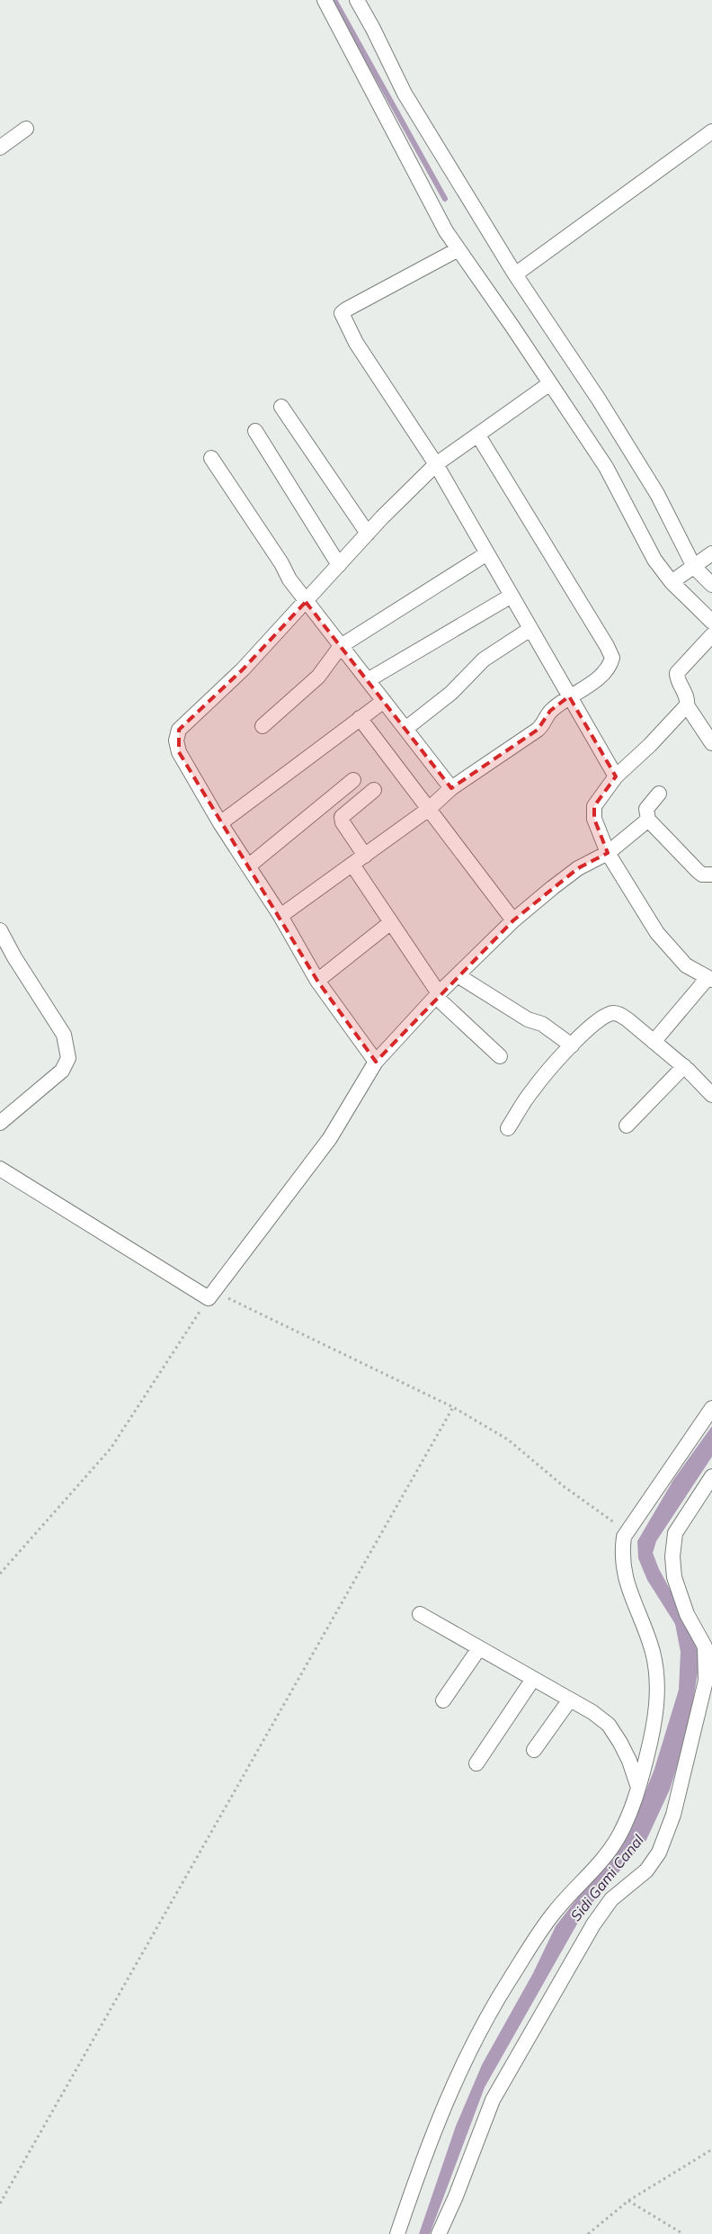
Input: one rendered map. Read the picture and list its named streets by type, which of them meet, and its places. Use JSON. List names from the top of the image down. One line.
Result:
{"water":["Sidi Gami Canal"]}
